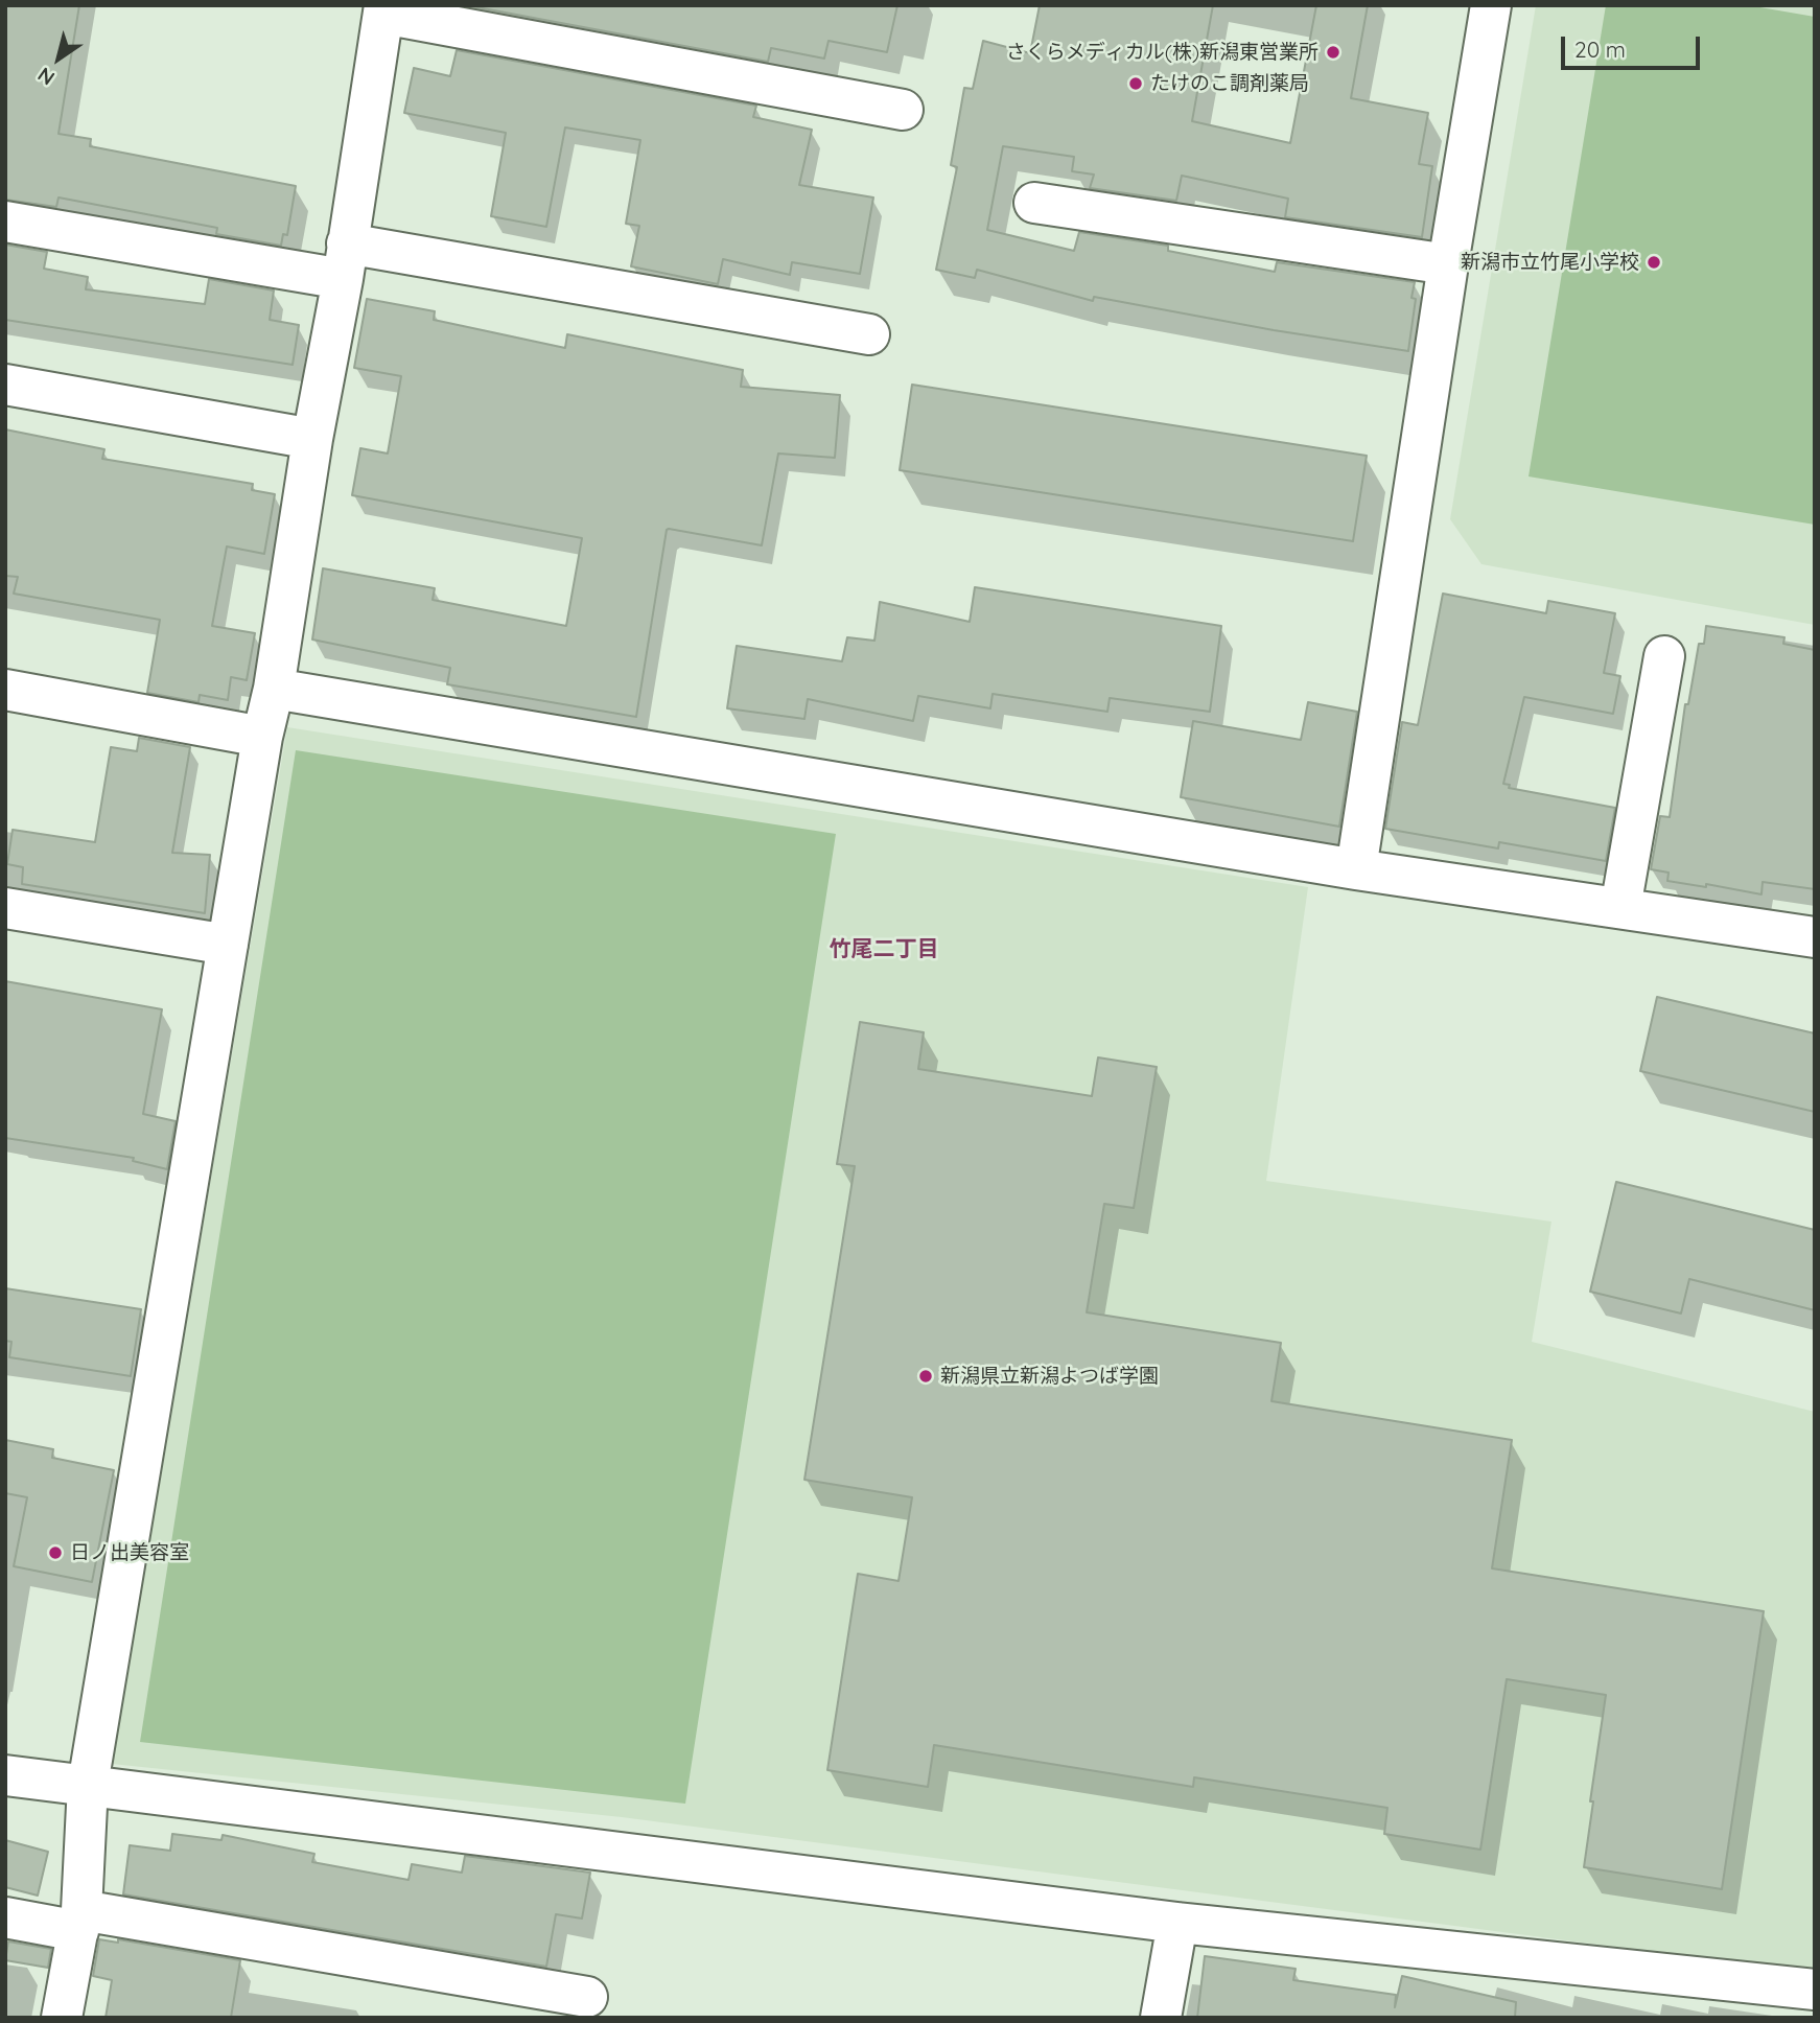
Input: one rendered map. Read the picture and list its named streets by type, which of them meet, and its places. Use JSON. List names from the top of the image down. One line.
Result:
{"districts":["竹尾二丁目"],"places":["さくらメディカル(株)新潟東営業所","たけのこ調剤薬局","新潟市立竹尾小学校","新潟県立新潟よつば学園","日ノ出美容室"],"scale_bar":"20 m","north":"bottom left"}
